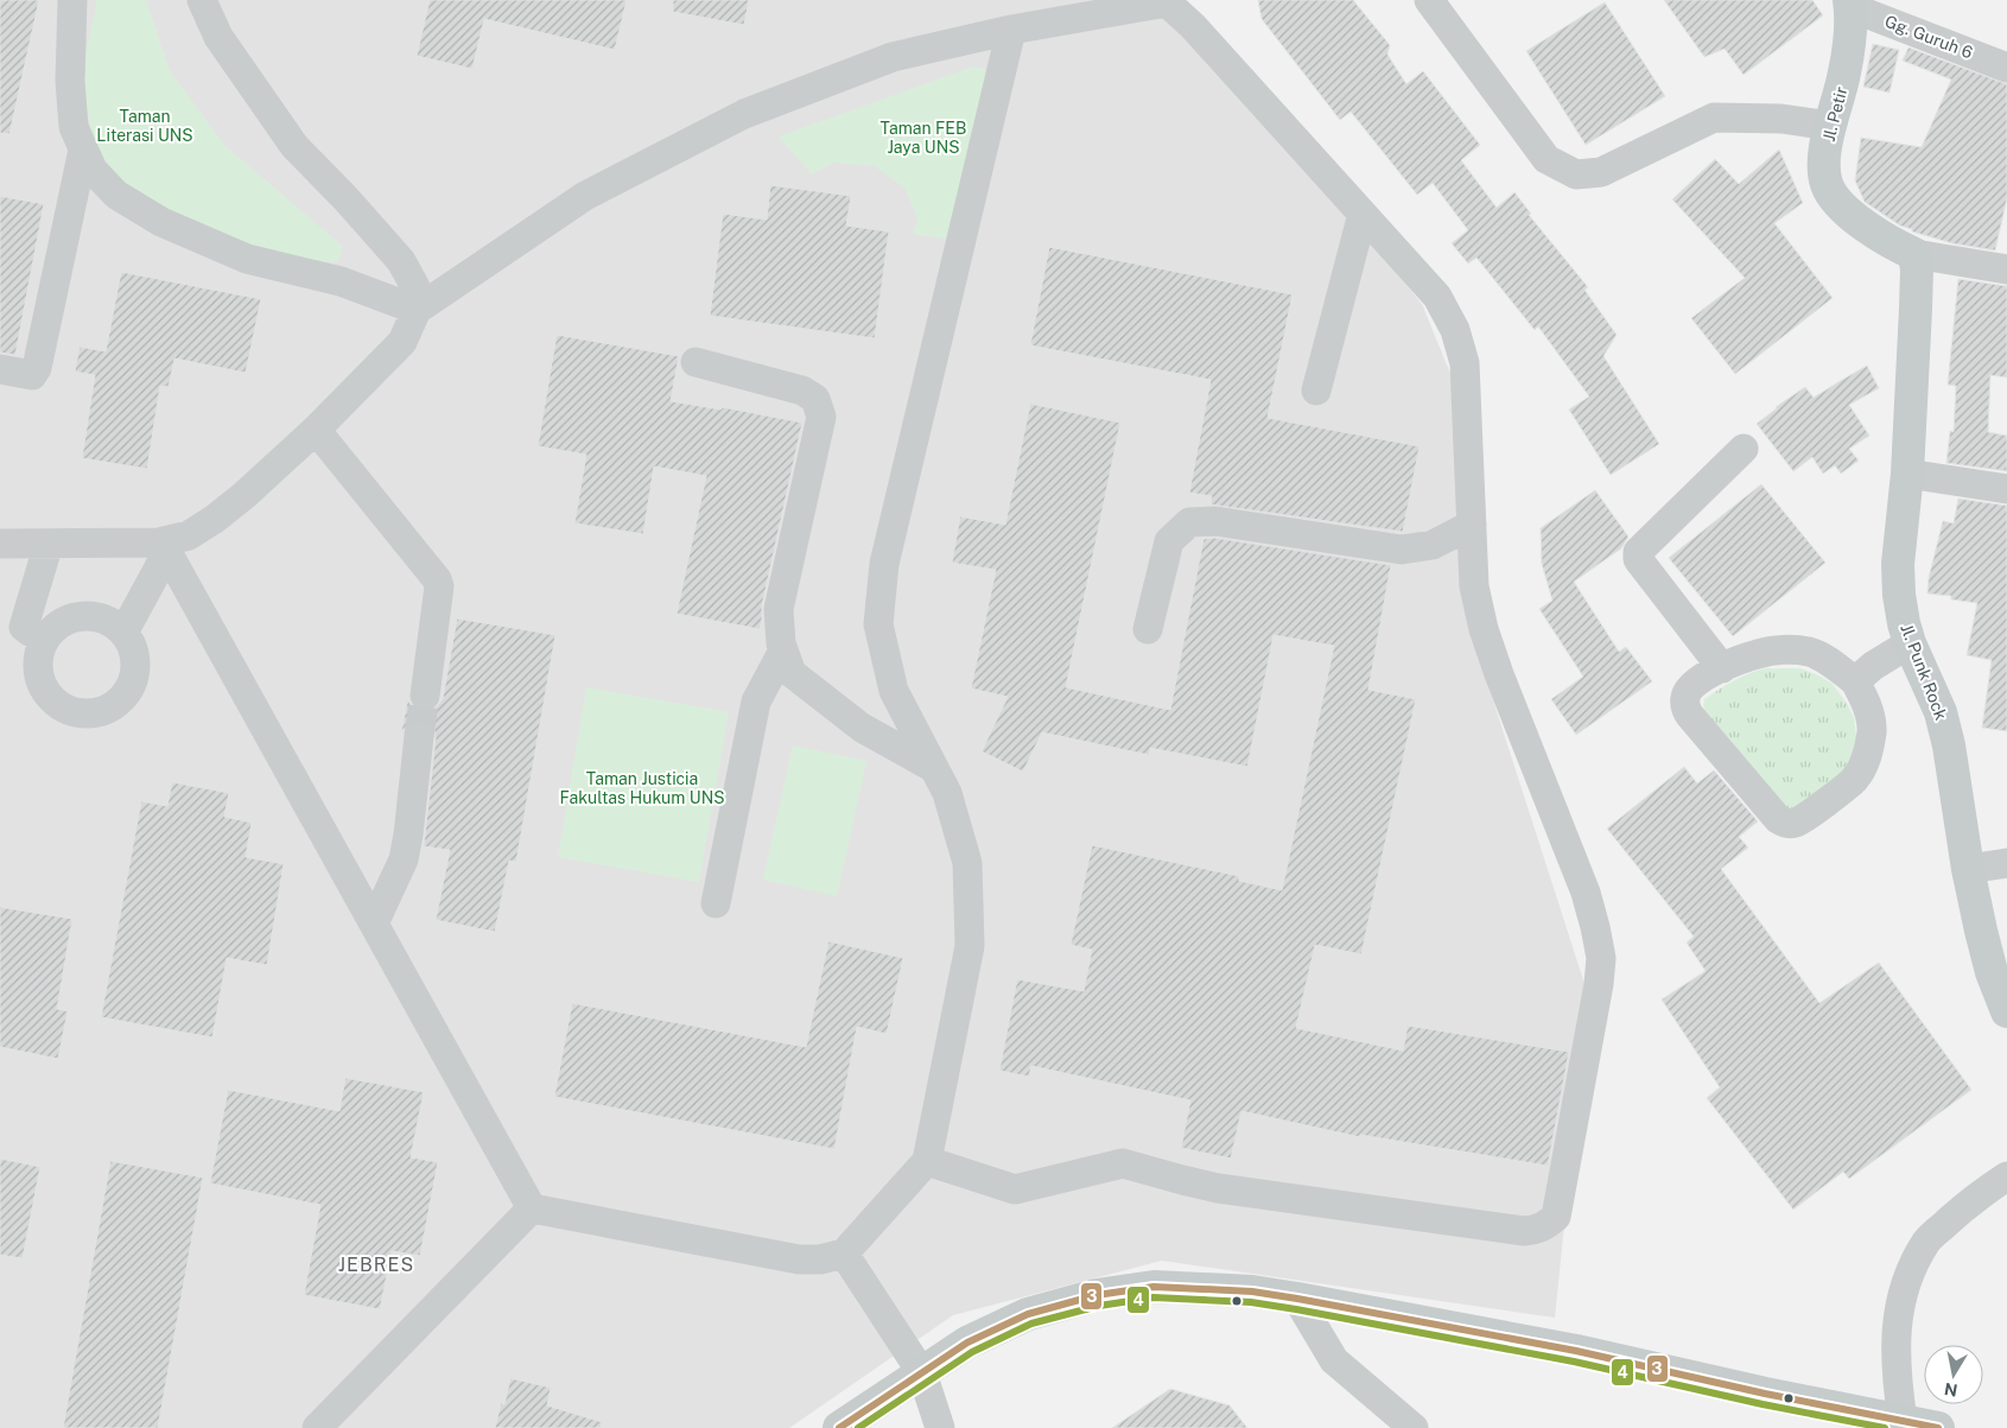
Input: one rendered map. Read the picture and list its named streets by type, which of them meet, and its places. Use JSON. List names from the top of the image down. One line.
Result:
{"streets":{"main road":["Jl. Petir","Jl. Punk Rock"],"street":["Gg. Guruh 6"]},"crossings":[["Gg. Guruh 6","Jl. Petir"],["Jl. Petir","Jl. Punk Rock"]],"districts":["JEBRES"],"parks":["Taman Literasi UNS","Taman FEB Jaya UNS","Taman Justicia Fakultas Hukum UNS"],"lines":["transit line 3","transit line 4"],"north":"bottom"}
